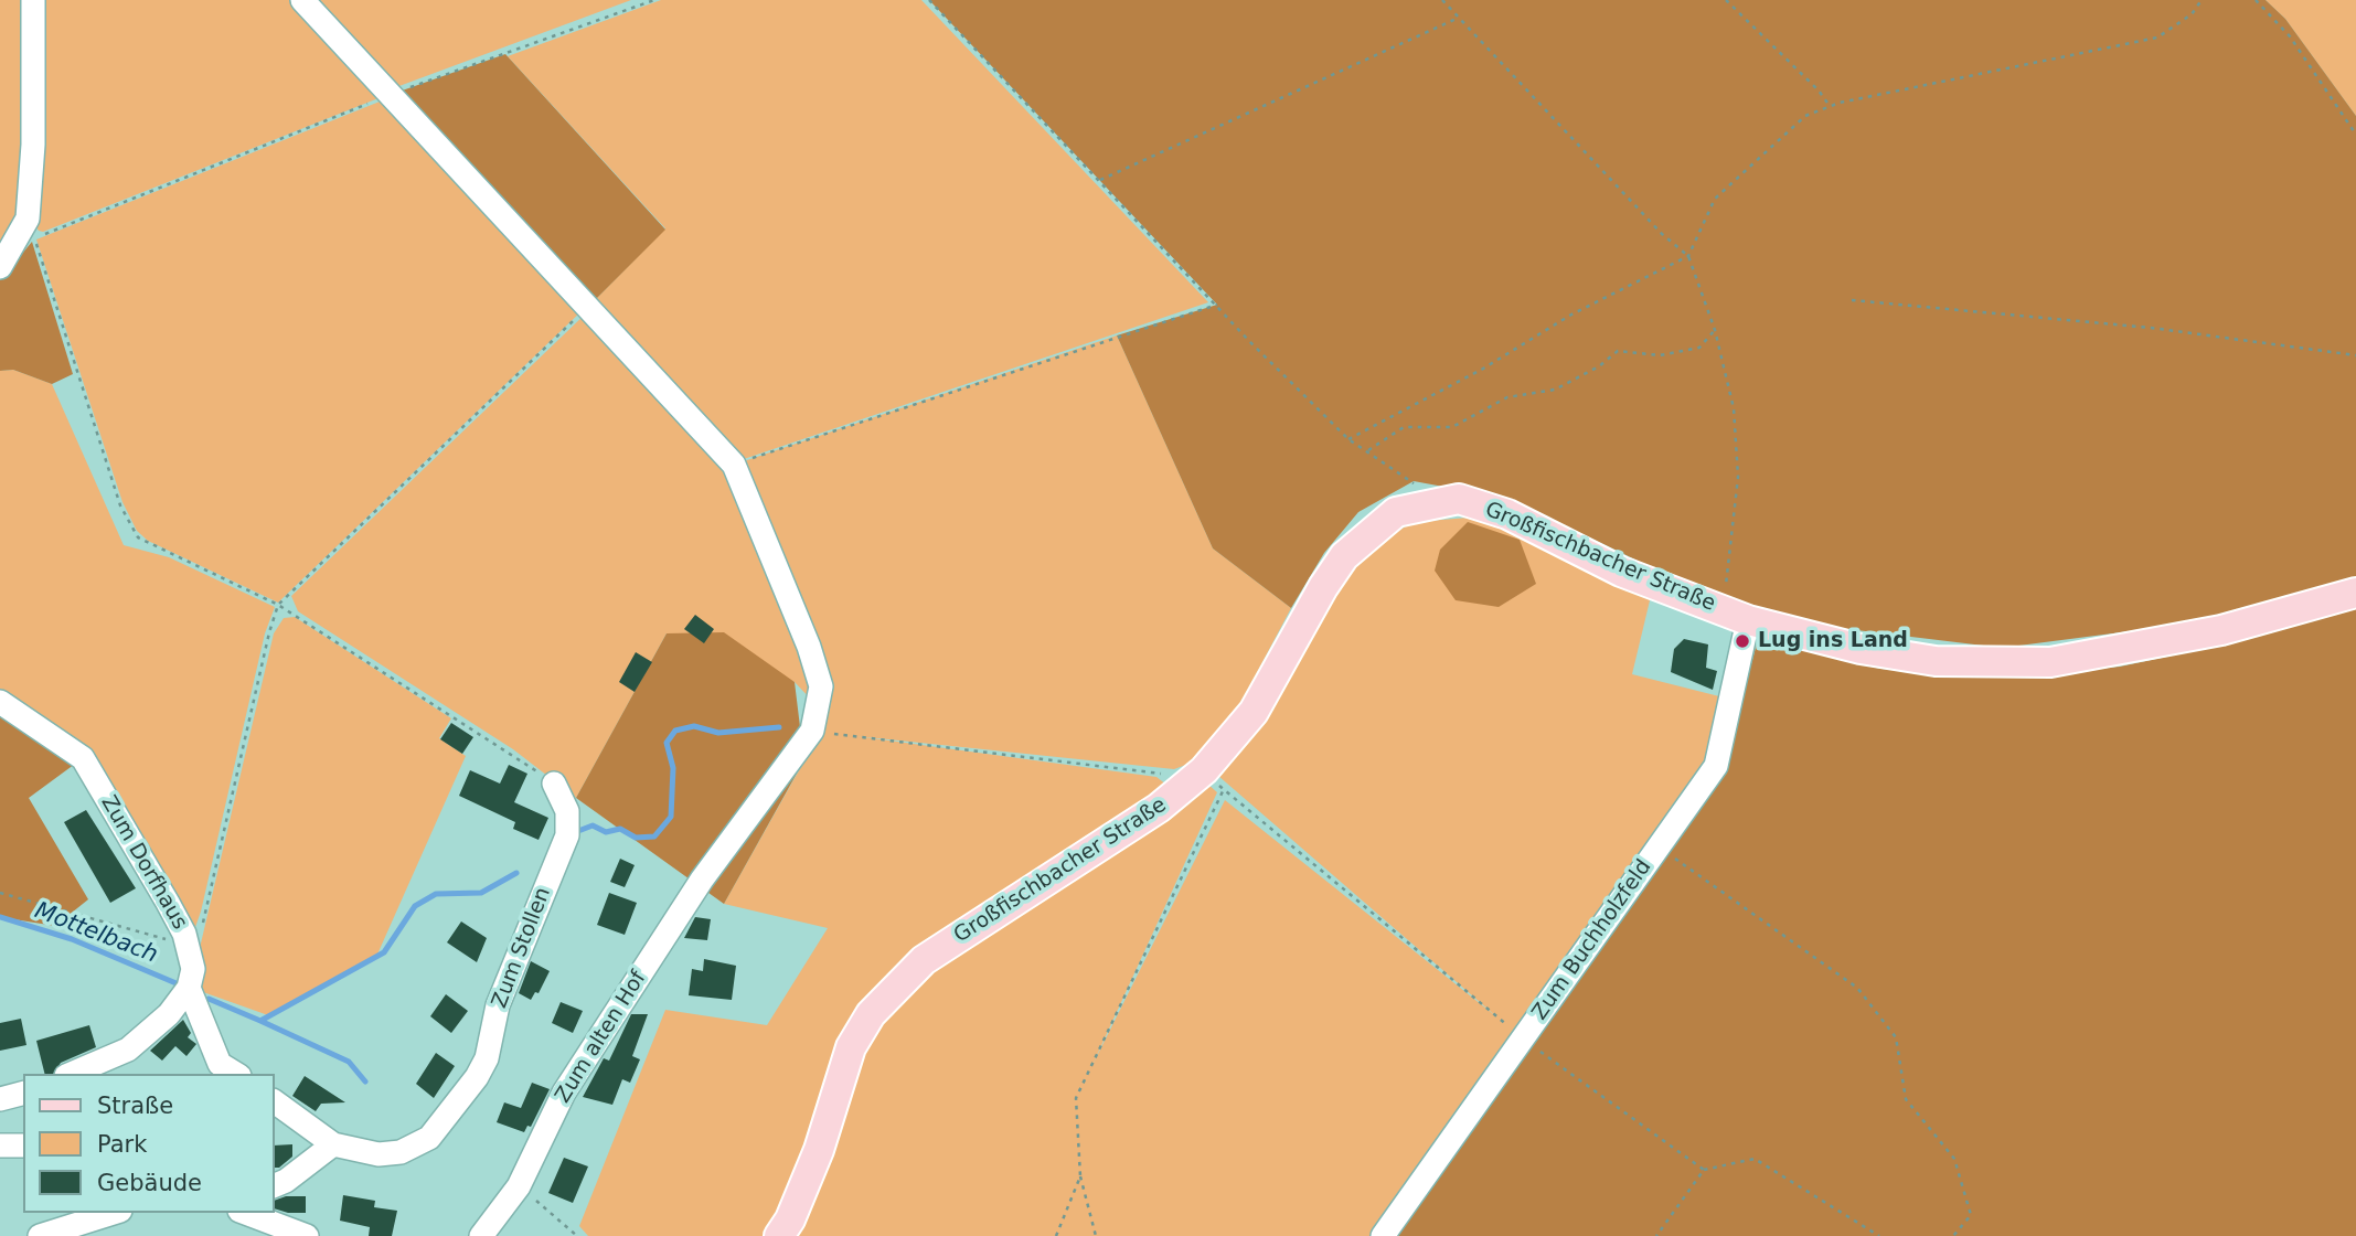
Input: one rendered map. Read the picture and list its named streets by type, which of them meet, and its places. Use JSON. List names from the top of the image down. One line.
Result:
{"streets":{"main road":["Großfischbacher Straße"],"street":["Zum Dorfhaus","Zum Buchholzfeld","Zum Stollen","Zum alten Hof"]},"crossings":[["Großfischbacher Straße","Zum Buchholzfeld"]],"water":["Mottelbach"],"places":["Lug ins Land"],"legend":["Straße","Park","Gebäude"]}
